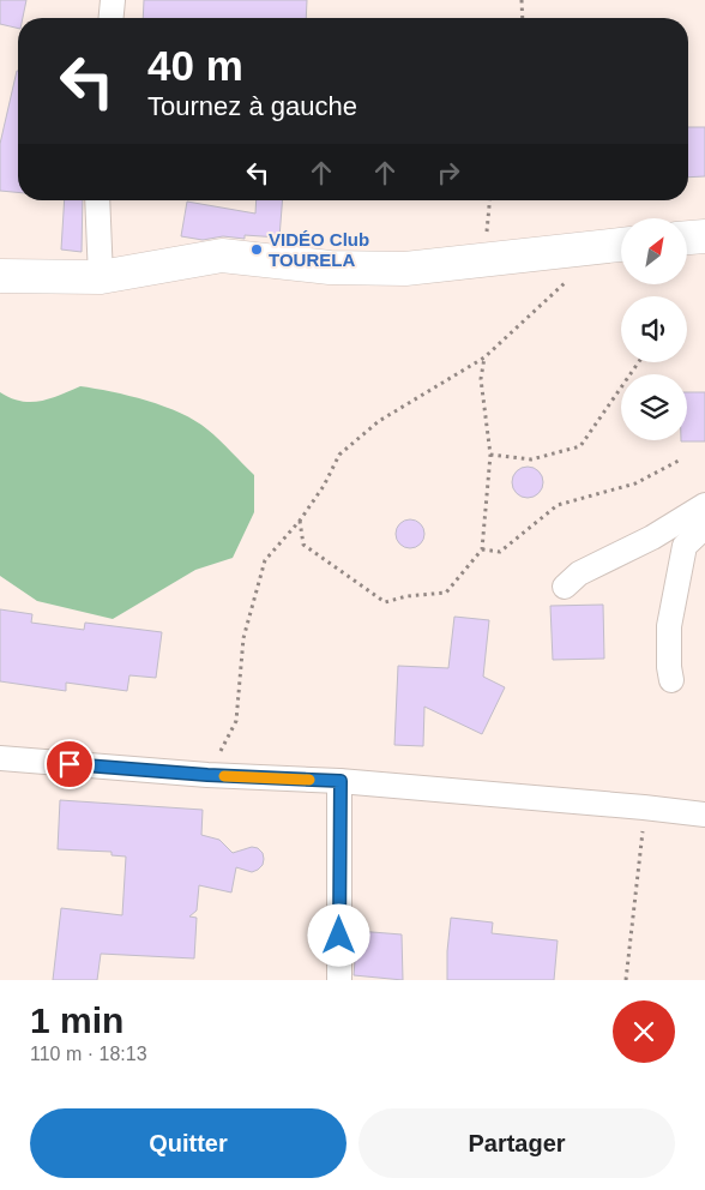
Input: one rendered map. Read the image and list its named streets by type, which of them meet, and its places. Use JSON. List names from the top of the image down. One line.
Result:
{"places":["VIDÉO Club TOURELA"],"north":"top right","page":{"turn":["40 m","Tournez à gauche"],"heading":["1 min","110 m · 18:13"],"buttons":["Quitter","Partager"]}}
